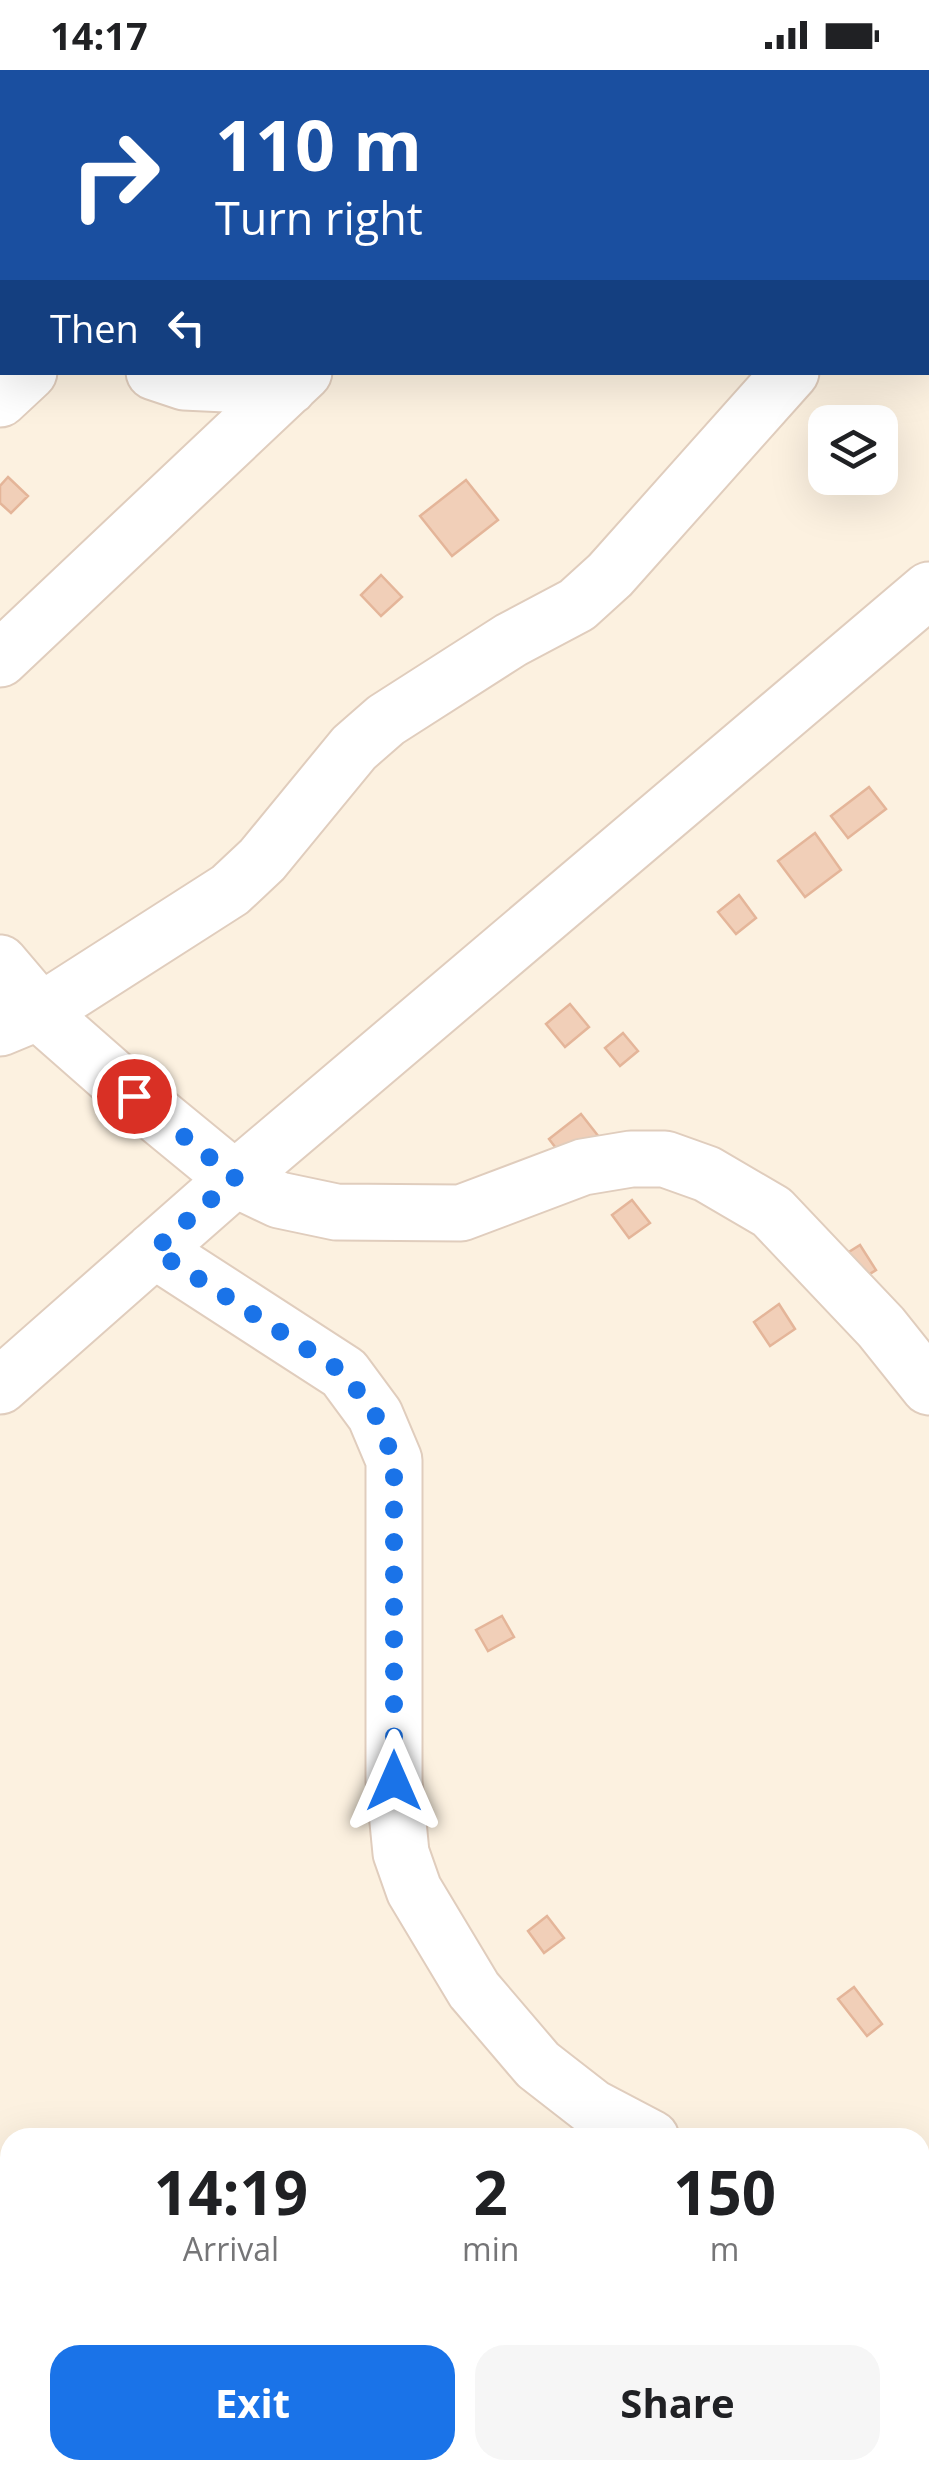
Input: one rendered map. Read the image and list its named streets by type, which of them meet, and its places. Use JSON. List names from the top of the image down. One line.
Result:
{"page":{"status":"14:17","turn":["110 m","Turn right"],"then":"Then","eta":["14:19","Arrival","2","min","150","m"],"buttons":["Exit","Share"]}}
